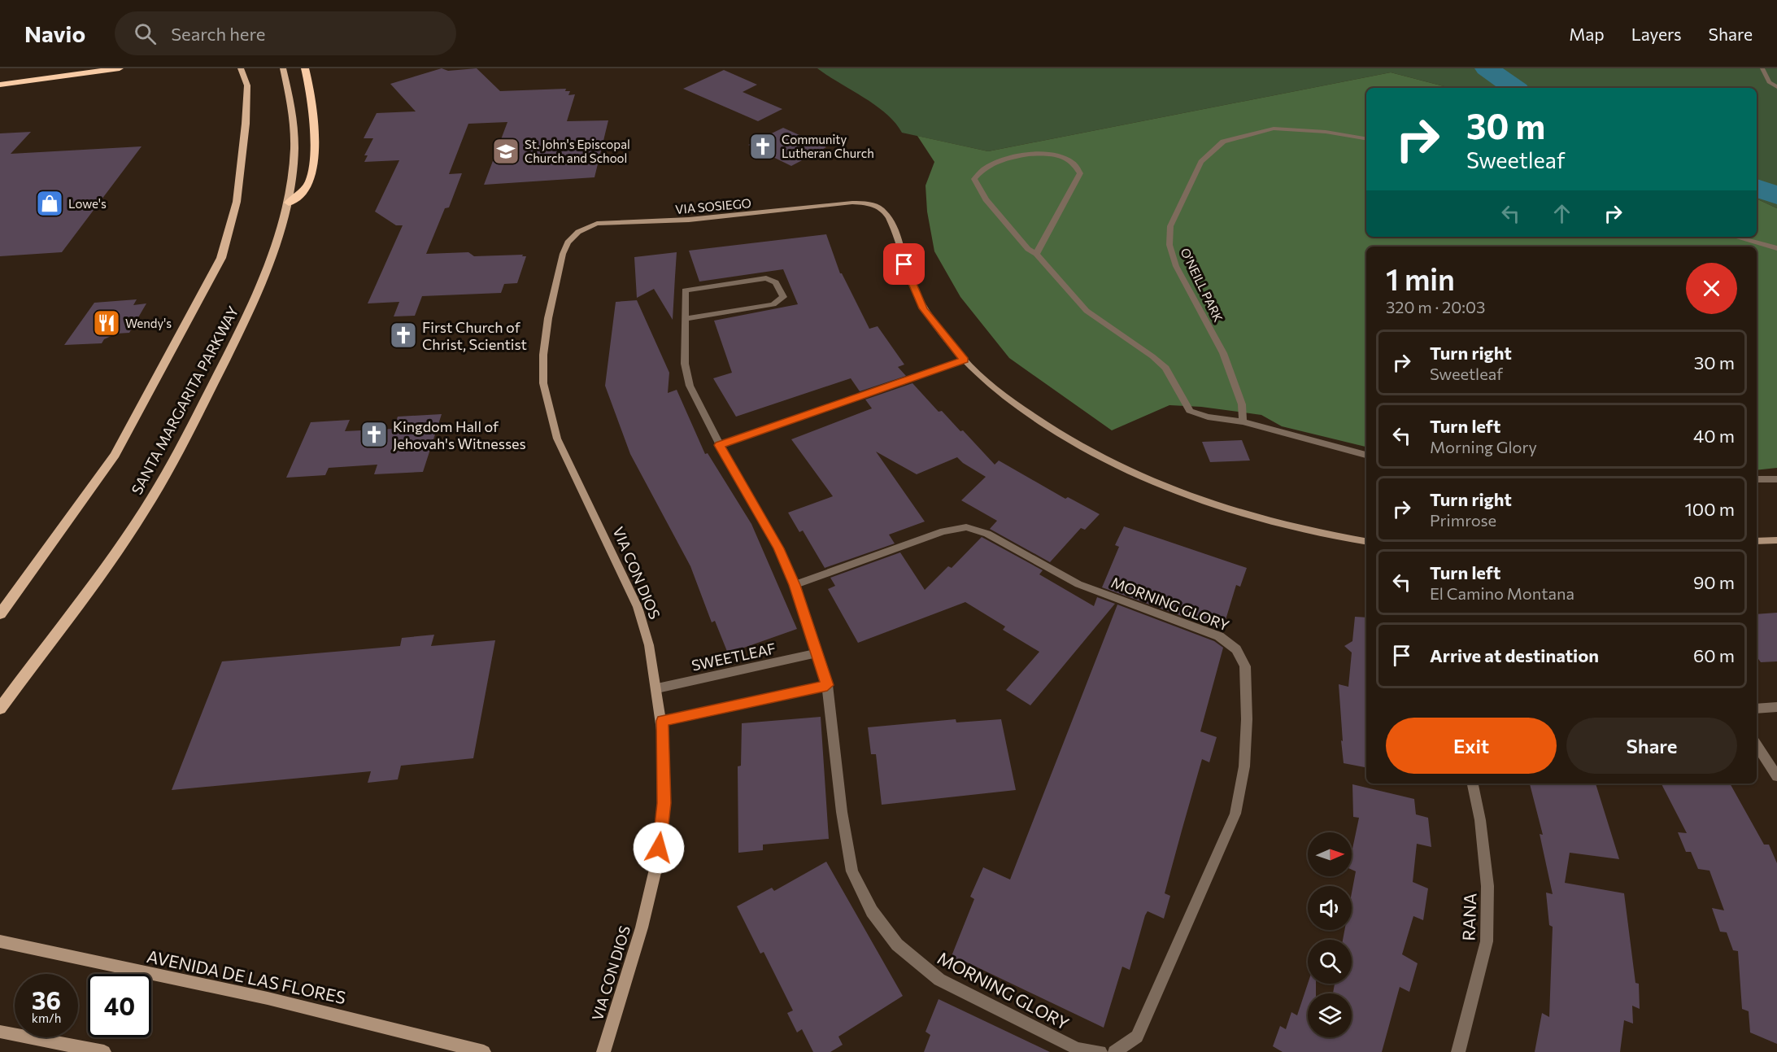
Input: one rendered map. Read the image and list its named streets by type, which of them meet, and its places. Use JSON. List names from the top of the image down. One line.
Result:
{"streets":{"main road":["SANTA MARGARITA PARKWAY"],"street":["VIA SOSIEGO","O'NEILL PARK","VIA CON DIOS","MORNING GLORY","SWEETLEAF","RANA","AVENIDA DE LAS FLORES"]},"crossings":[["VIA SOSIEGO","VIA CON DIOS"],["VIA CON DIOS","SWEETLEAF"],["MORNING GLORY","SWEETLEAF"]],"places":{"church":["Community Lutheran Church","First Church of Christ, Scientist","Kingdom Hall of Jehovah's Witnesses"],"school or university":["St. John's Episcopal Church and School"],"shop":["Lowe's"],"restaurant":["Wendy's"]},"north":"right","page":{"header":"Navio","search":"Search here","nav":["Map","Layers","Share"],"turn":["30 m","Sweetleaf"],"heading":["1 min","320 m · 20:03"],"list":[{"name":"Turn right","note":"Sweetleaf","value":"30 m"},{"name":"Turn left","note":"Morning Glory","value":"40 m"},{"name":"Turn right","note":"Primrose","value":"100 m"},{"name":"Turn left","note":"El Camino Montana","value":"90 m"},{"name":"Arrive at destination","value":"60 m"}],"buttons":["Exit","Share"],"speed":"36 km/h","limit":"40"}}
